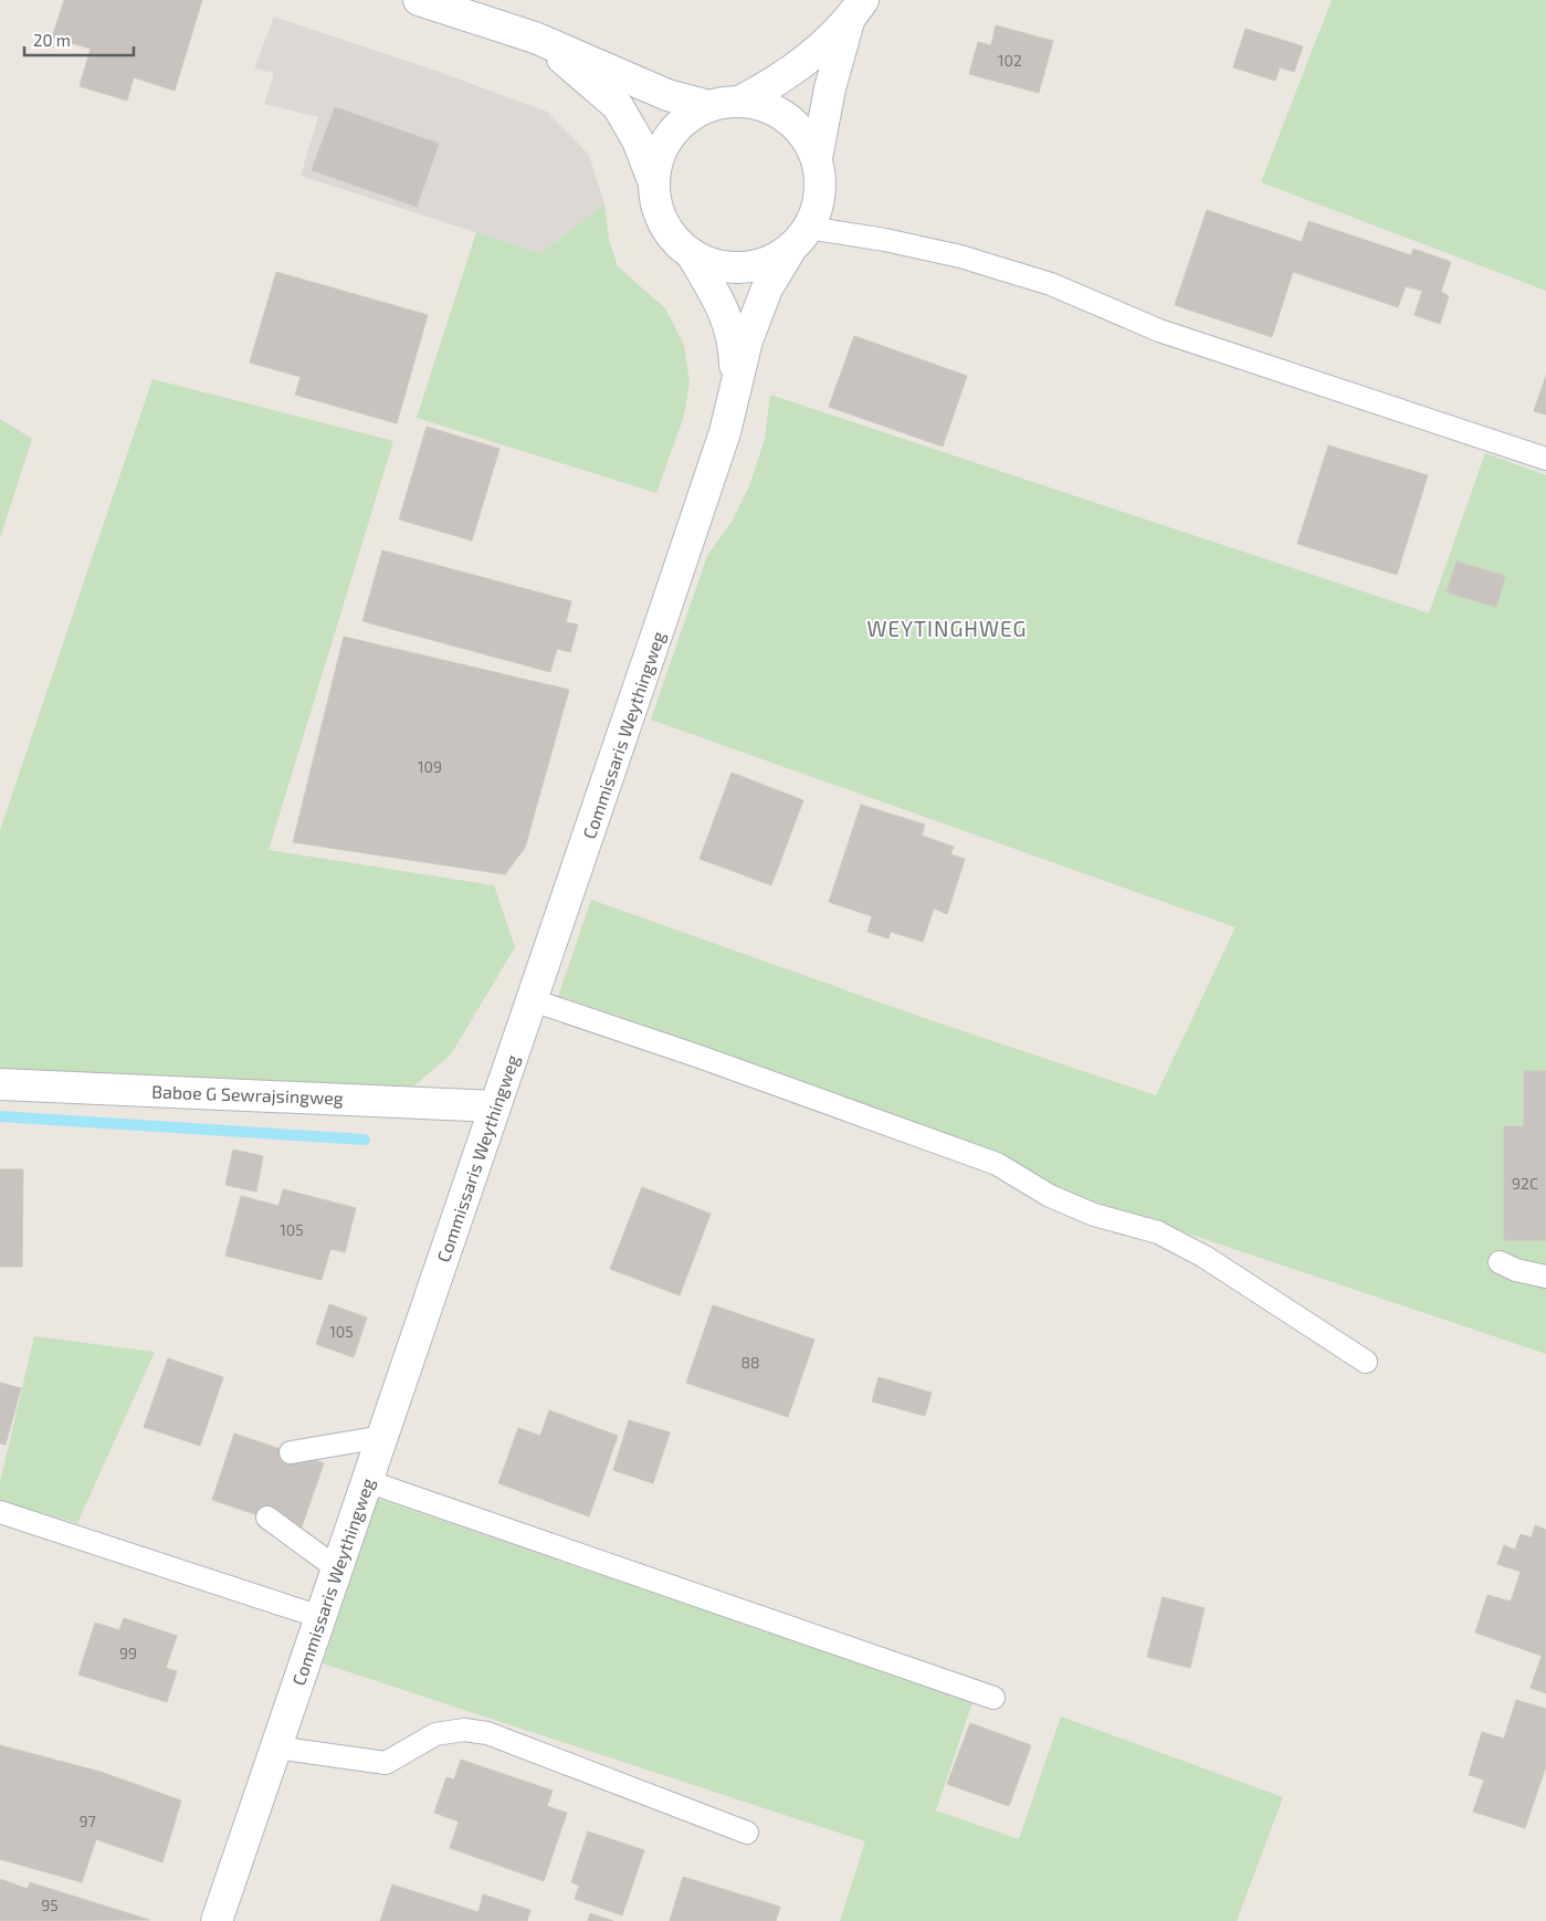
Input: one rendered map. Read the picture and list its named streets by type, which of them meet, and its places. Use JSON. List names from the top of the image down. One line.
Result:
{"streets":{"main road":["Commissaris Weythingweg","Baboe G Sewrajsingweg"]},"crossings":[["Commissaris Weythingweg","Baboe G Sewrajsingweg"]],"districts":["WEYTINGHWEG"],"house_numbers":["102","109","92C","105","105","88","99","97","95"],"scale_bar":"20 m"}
